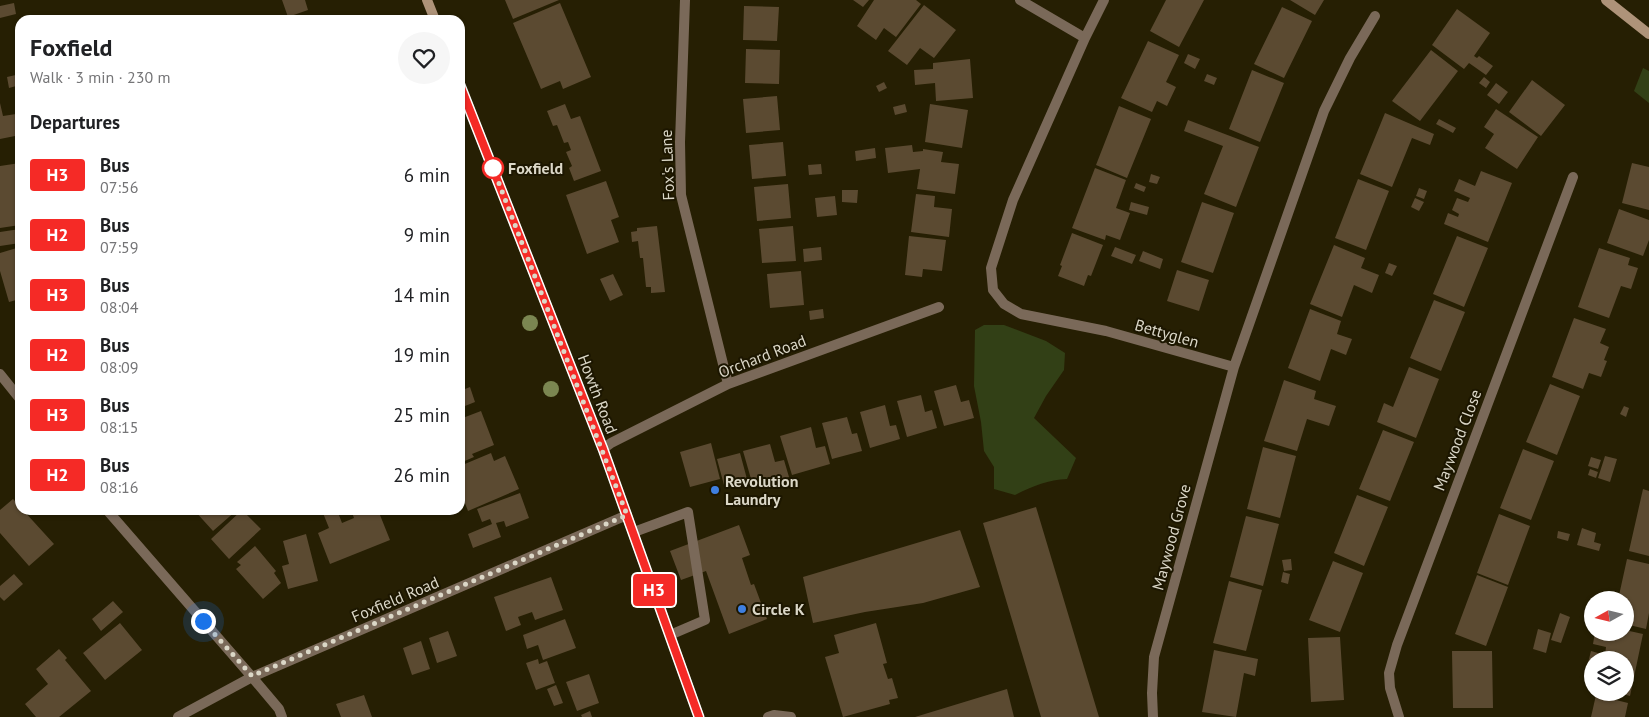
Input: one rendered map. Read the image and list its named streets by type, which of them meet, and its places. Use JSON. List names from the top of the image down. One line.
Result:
{"streets":{"main road":["Howth Road"],"street":["Fox's Lane","Bettyglen","Orchard Road","Maywood Close","Maywood Grove","Foxfield Road"]},"crossings":[["Fox's Lane","Orchard Road"],["Bettyglen","Maywood Grove"],["Orchard Road","Howth Road"],["Howth Road","Foxfield Road"]],"places":["Foxfield","Revolution Laundry","Circle K"],"lines":["bus line H3"],"north":"left","page":{"on_map":"H3","heading":[["Foxfield","Walk · 3 min · 230 m"],"Departures"],"list":[{"mark":"H3","name":"Bus","note":"07:56","value":"6 min"},{"mark":"H2","name":"Bus","note":"07:59","value":"9 min"},{"mark":"H3","name":"Bus","note":"08:04","value":"14 min"},{"mark":"H2","name":"Bus","note":"08:09","value":"19 min"},{"mark":"H3","name":"Bus","note":"08:15","value":"25 min"},{"mark":"H2","name":"Bus","note":"08:16","value":"26 min"}]}}
